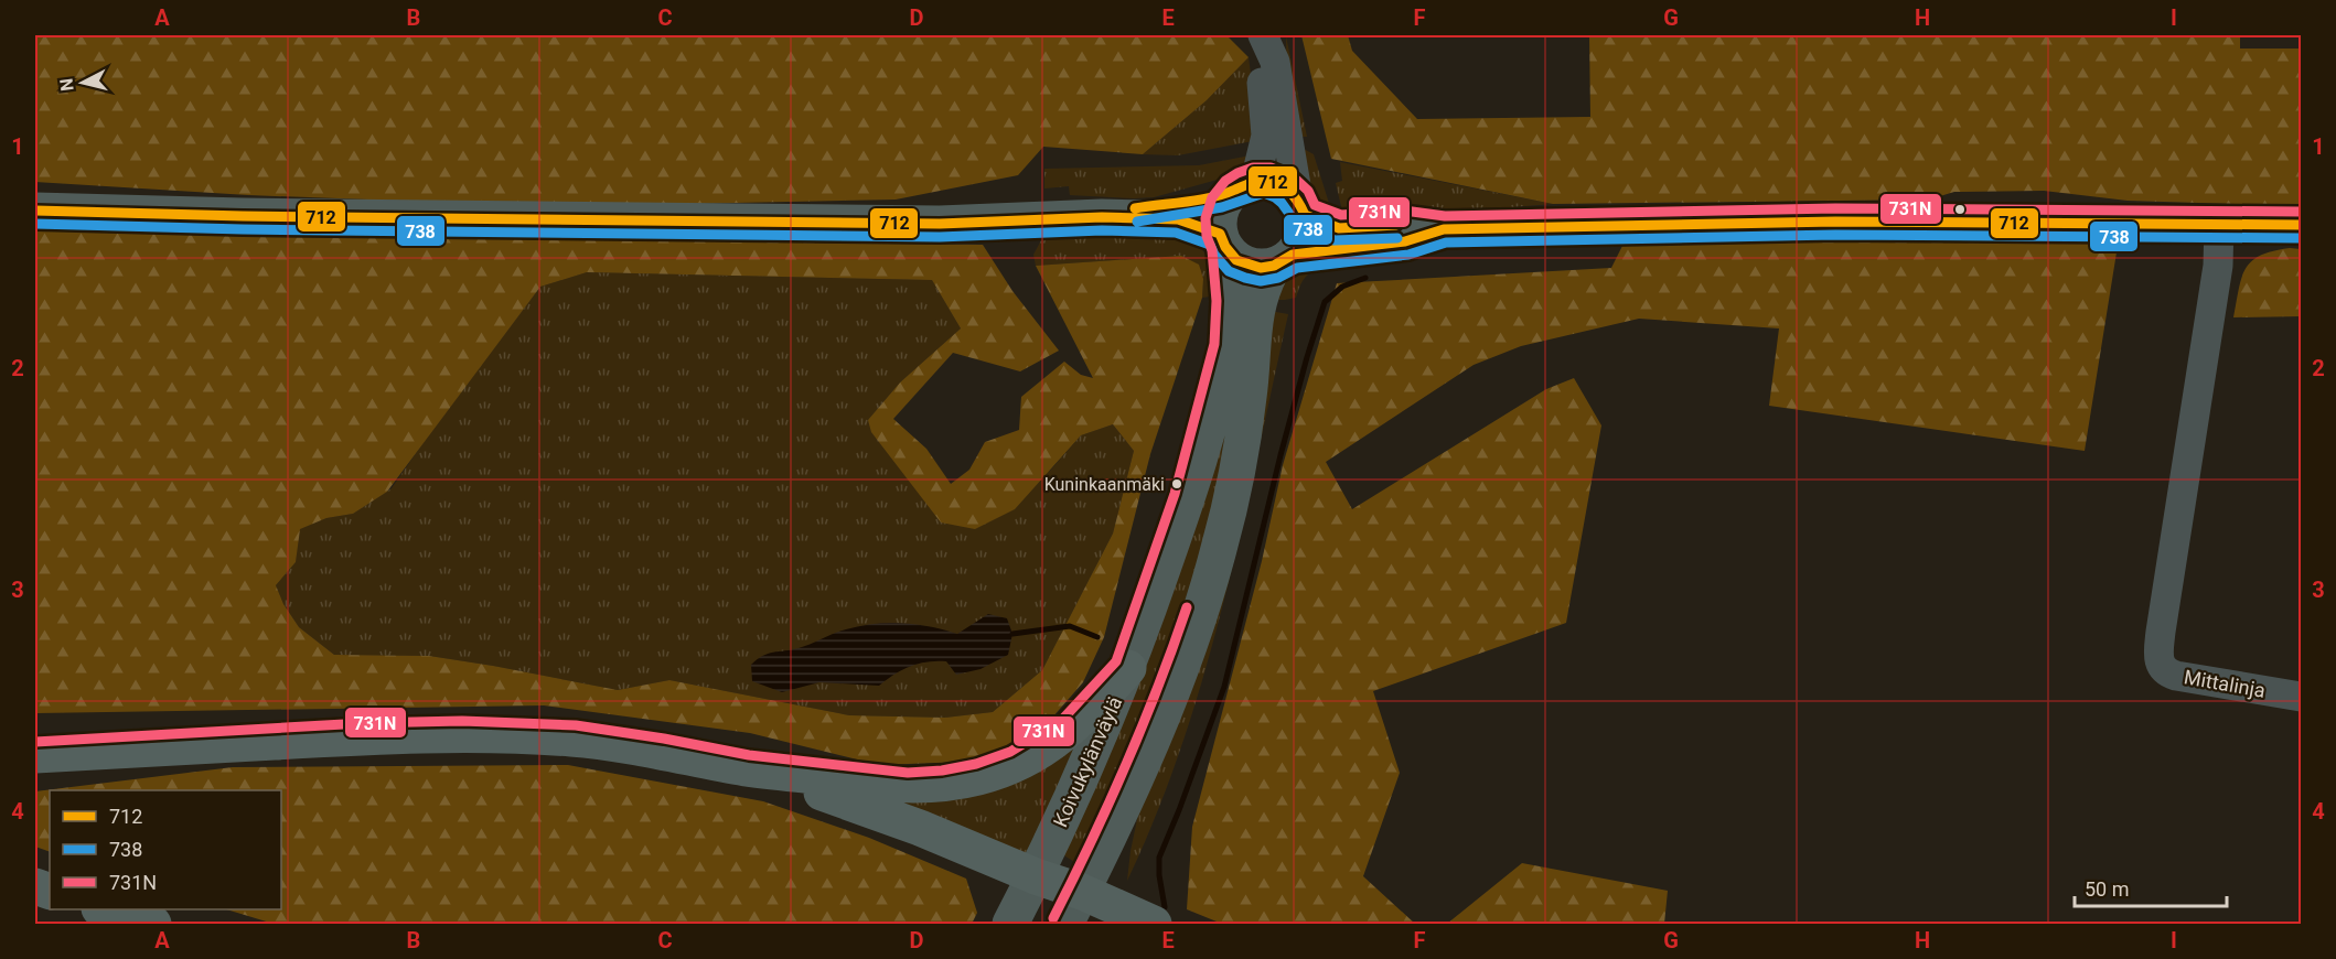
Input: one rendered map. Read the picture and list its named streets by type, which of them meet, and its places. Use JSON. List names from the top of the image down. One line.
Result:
{"streets":{"main road":["Koivukylänväylä"],"street":["Mittalinja"]},"places":["Kuninkaanmäki"],"lines":["transit line 731N","transit line 712","transit line 738"],"legend":["712","738","731N"],"scale_bar":"50 m","north":"left","grid":{"columns":["A","B","C","D","E","F","G","H","I"],"rows":["1","2","3","4"]}}
